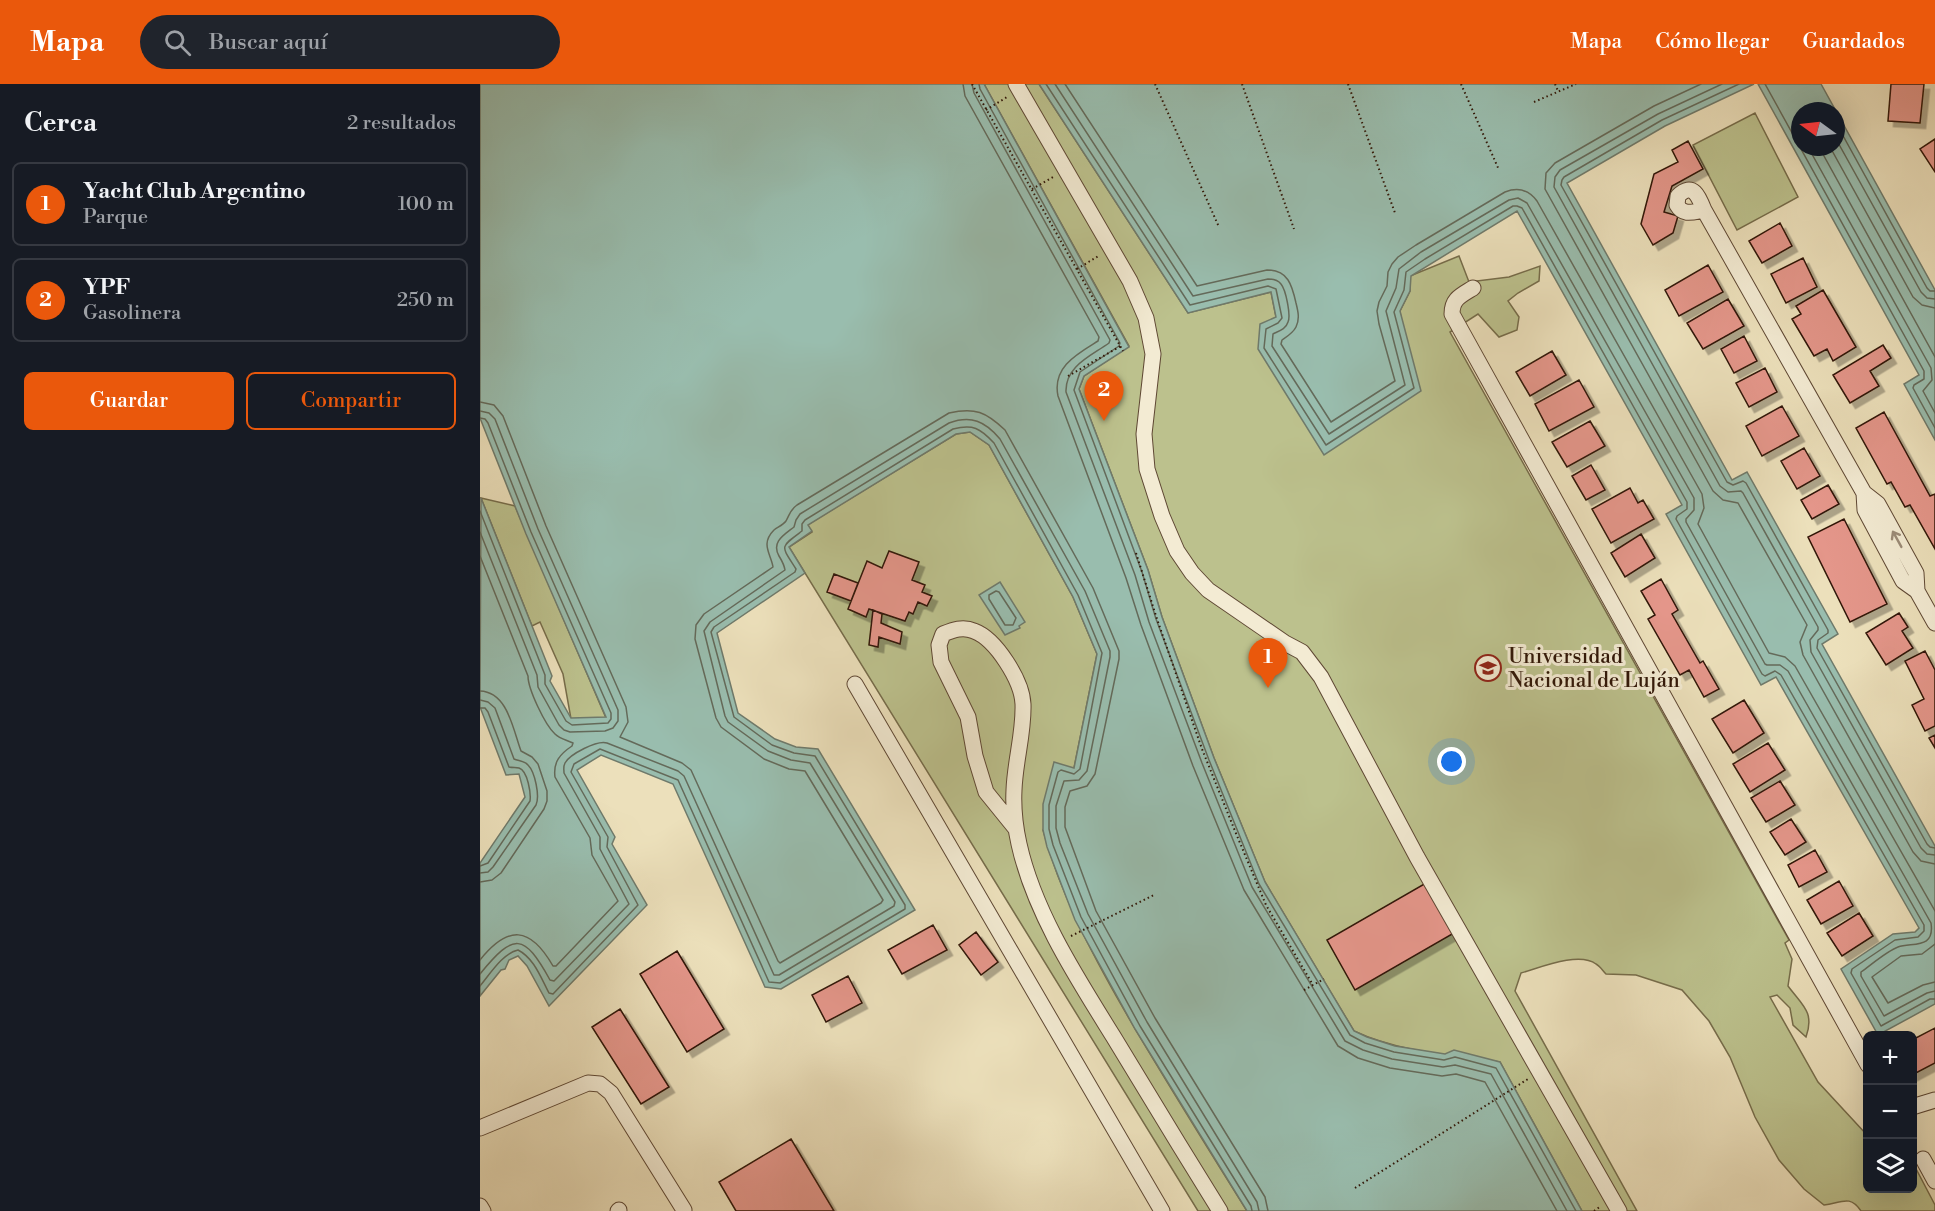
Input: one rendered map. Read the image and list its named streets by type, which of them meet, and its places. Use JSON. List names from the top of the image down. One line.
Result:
{"places":{"school or university":["Universidad Nacional de Luján"]},"north":"left","page":{"header":"Mapa","search":"Buscar aquí","nav":["Mapa","Cómo llegar","Guardados"],"heading":["Cerca","2 resultados"],"list":[{"mark":"1","name":"Yacht Club Argentino","note":"Parque","value":"100 m"},{"mark":"2","name":"YPF","note":"Gasolinera","value":"250 m"}],"buttons":["Guardar","Compartir"],"pins":["2","1"],"map_buttons":["+","−"]}}
